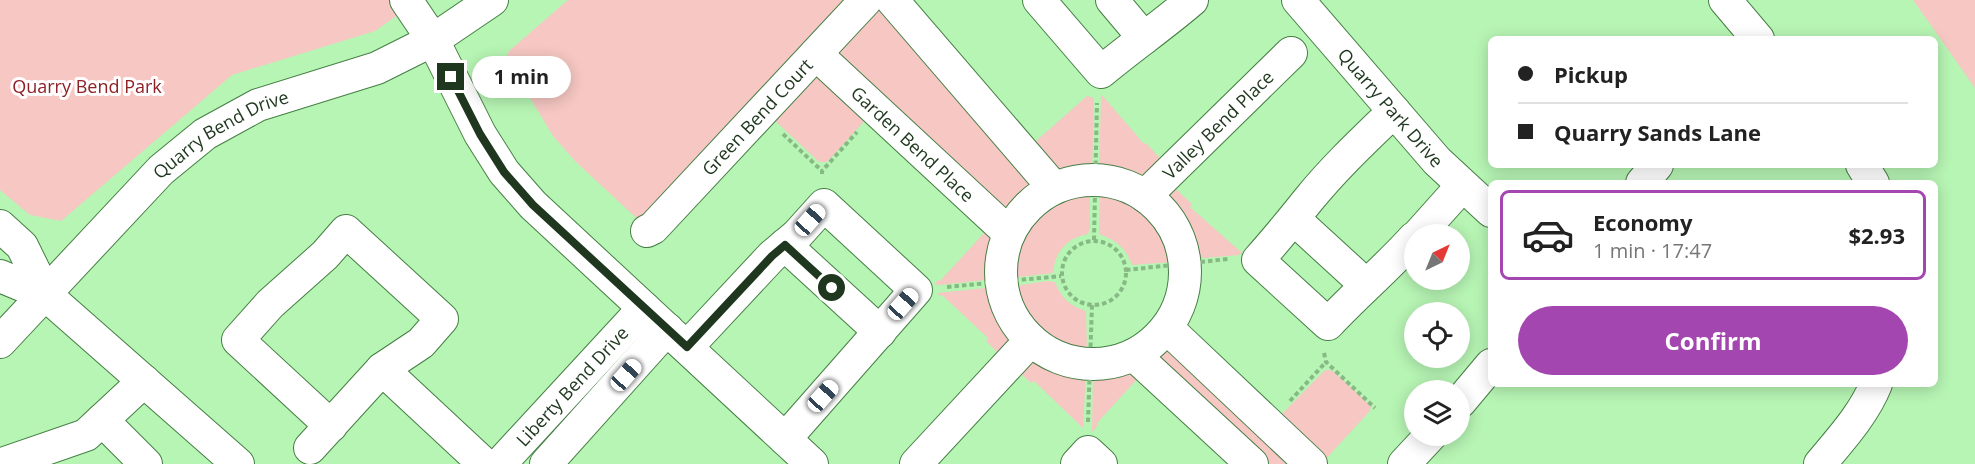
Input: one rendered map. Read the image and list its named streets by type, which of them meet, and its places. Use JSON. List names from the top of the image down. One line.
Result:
{"streets":{"street":["Quarry Park Drive","Green Bend Court","Valley Bend Place","Quarry Bend Drive","Garden Bend Place","Liberty Bend Drive"]},"crossings":[["Green Bend Court","Garden Bend Place"]],"parks":["Quarry Bend Park"],"north":"top right","page":{"banner":["Pickup","Quarry Sands Lane"],"bubble":"1 min","list":[{"name":"Economy","note":"1 min · 17:47","value":"$2.93"}],"buttons":"Confirm"}}
